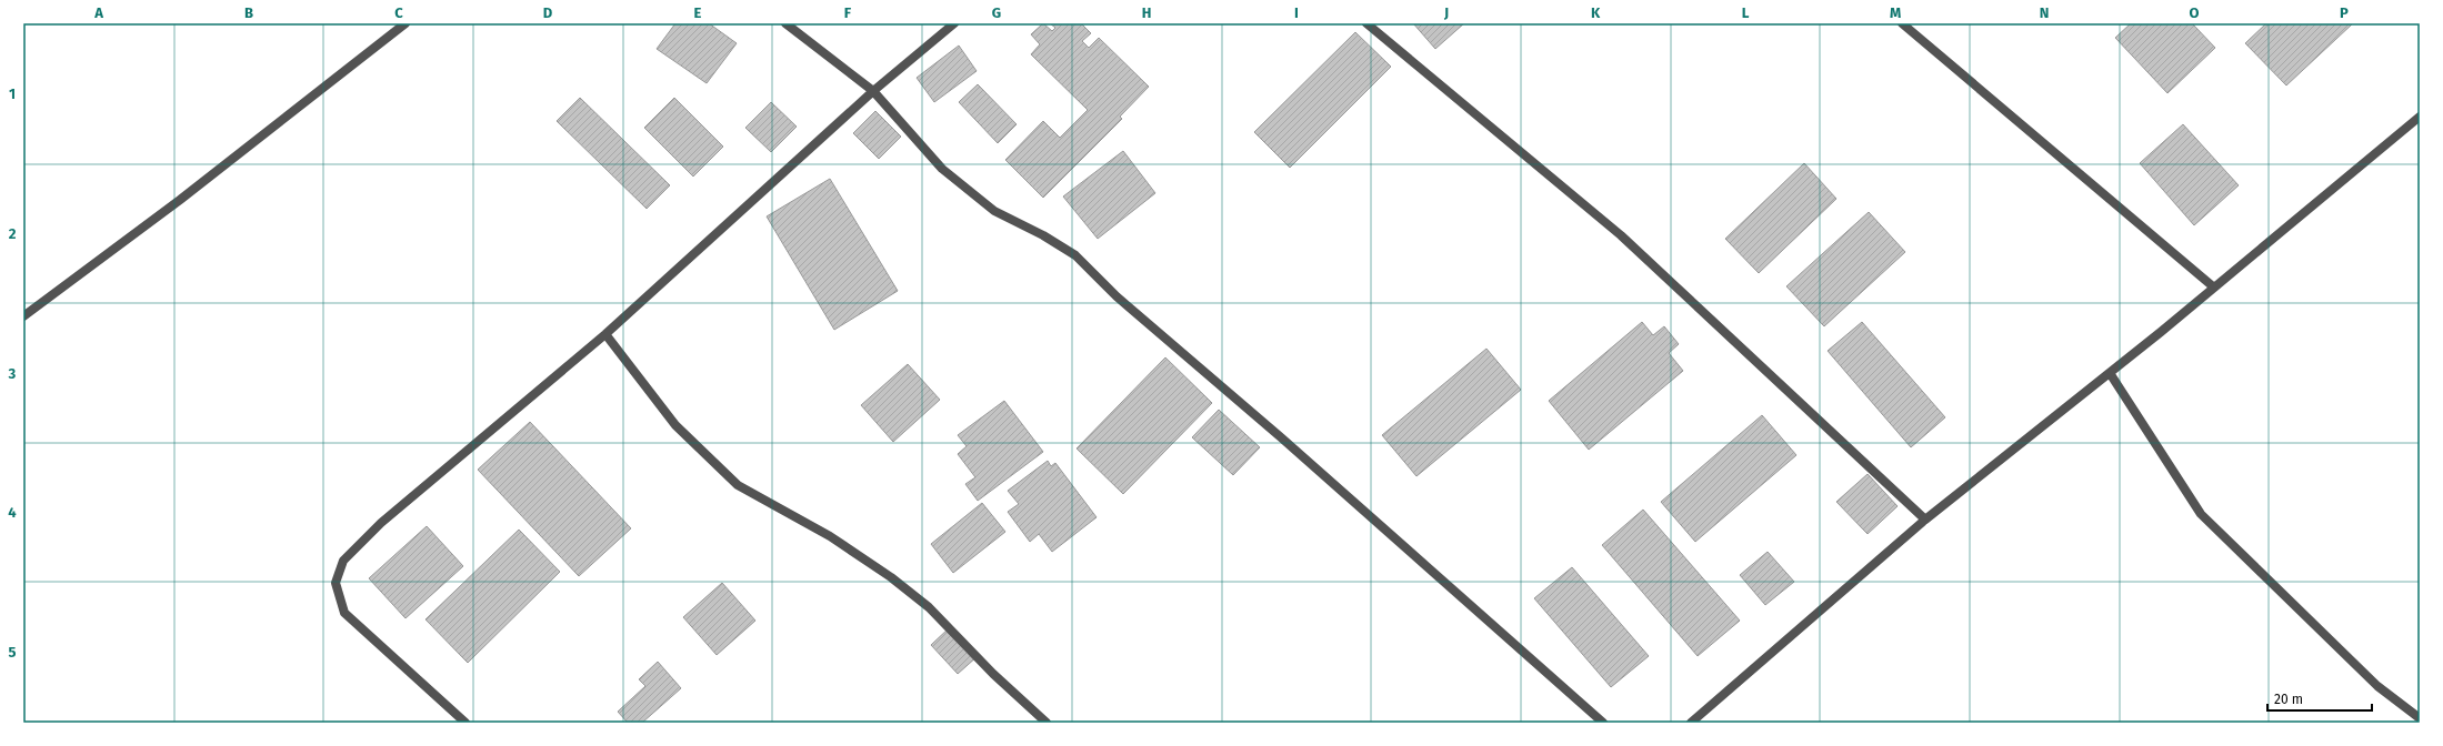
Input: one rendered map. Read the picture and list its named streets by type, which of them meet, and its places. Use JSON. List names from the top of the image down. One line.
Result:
{"scale_bar":"20 m","grid":{"columns":["A","B","C","D","E","F","G","H","I","J","K","L","M","N","O","P"],"rows":["1","2","3","4","5"]}}
